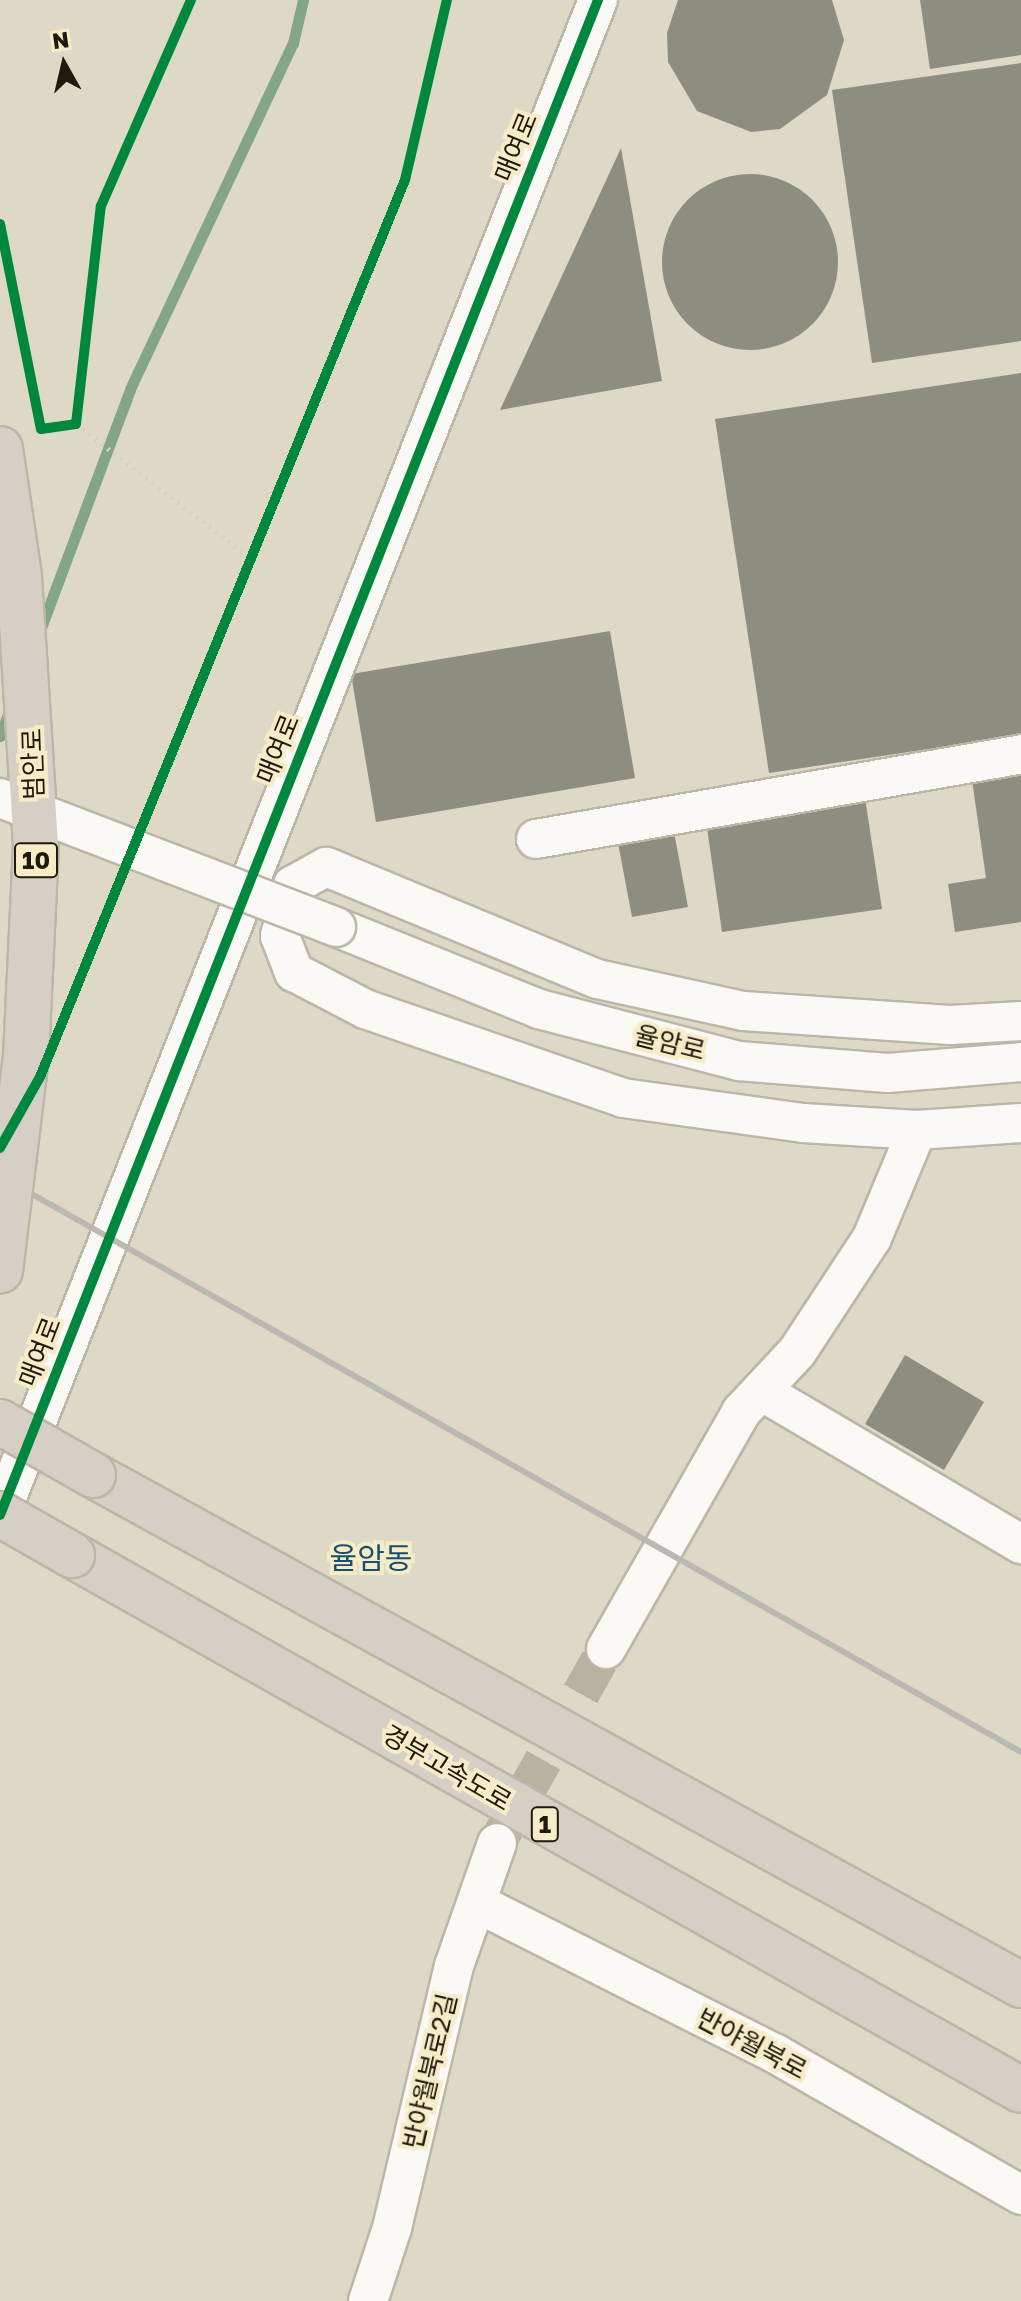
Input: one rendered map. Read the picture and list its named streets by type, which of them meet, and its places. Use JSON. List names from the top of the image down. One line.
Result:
{"streets":{"highway":["범안로","10","경부고속도로","1"],"street":["매여로","율암로","반야월북로","반야월북로2길"]},"crossings":[["매여로","경부고속도로"],["반야월북로","반야월북로2길"]],"districts":["율암동"],"north":"top"}
